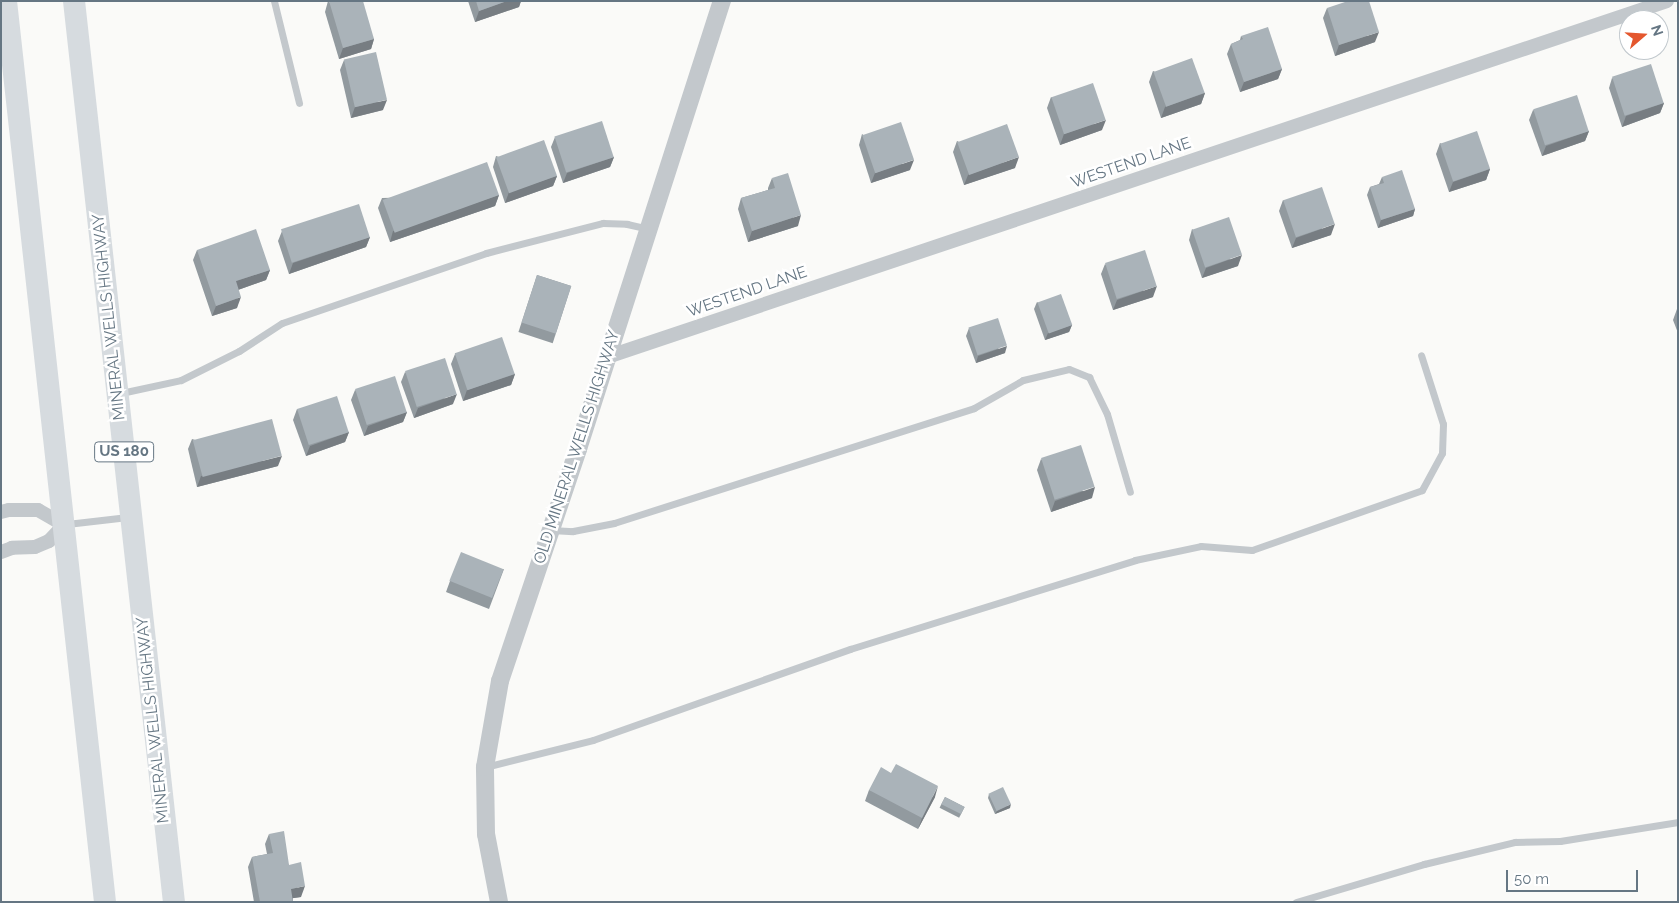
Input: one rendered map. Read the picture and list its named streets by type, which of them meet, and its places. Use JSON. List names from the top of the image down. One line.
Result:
{"streets":{"main road":["MINERAL WELLS HIGHWAY","US 180"],"street":["WESTEND LANE","OLD MINERAL WELLS HIGHWAY"]},"crossings":[["WESTEND LANE","OLD MINERAL WELLS HIGHWAY"]],"scale_bar":"50 m","north":"right"}
